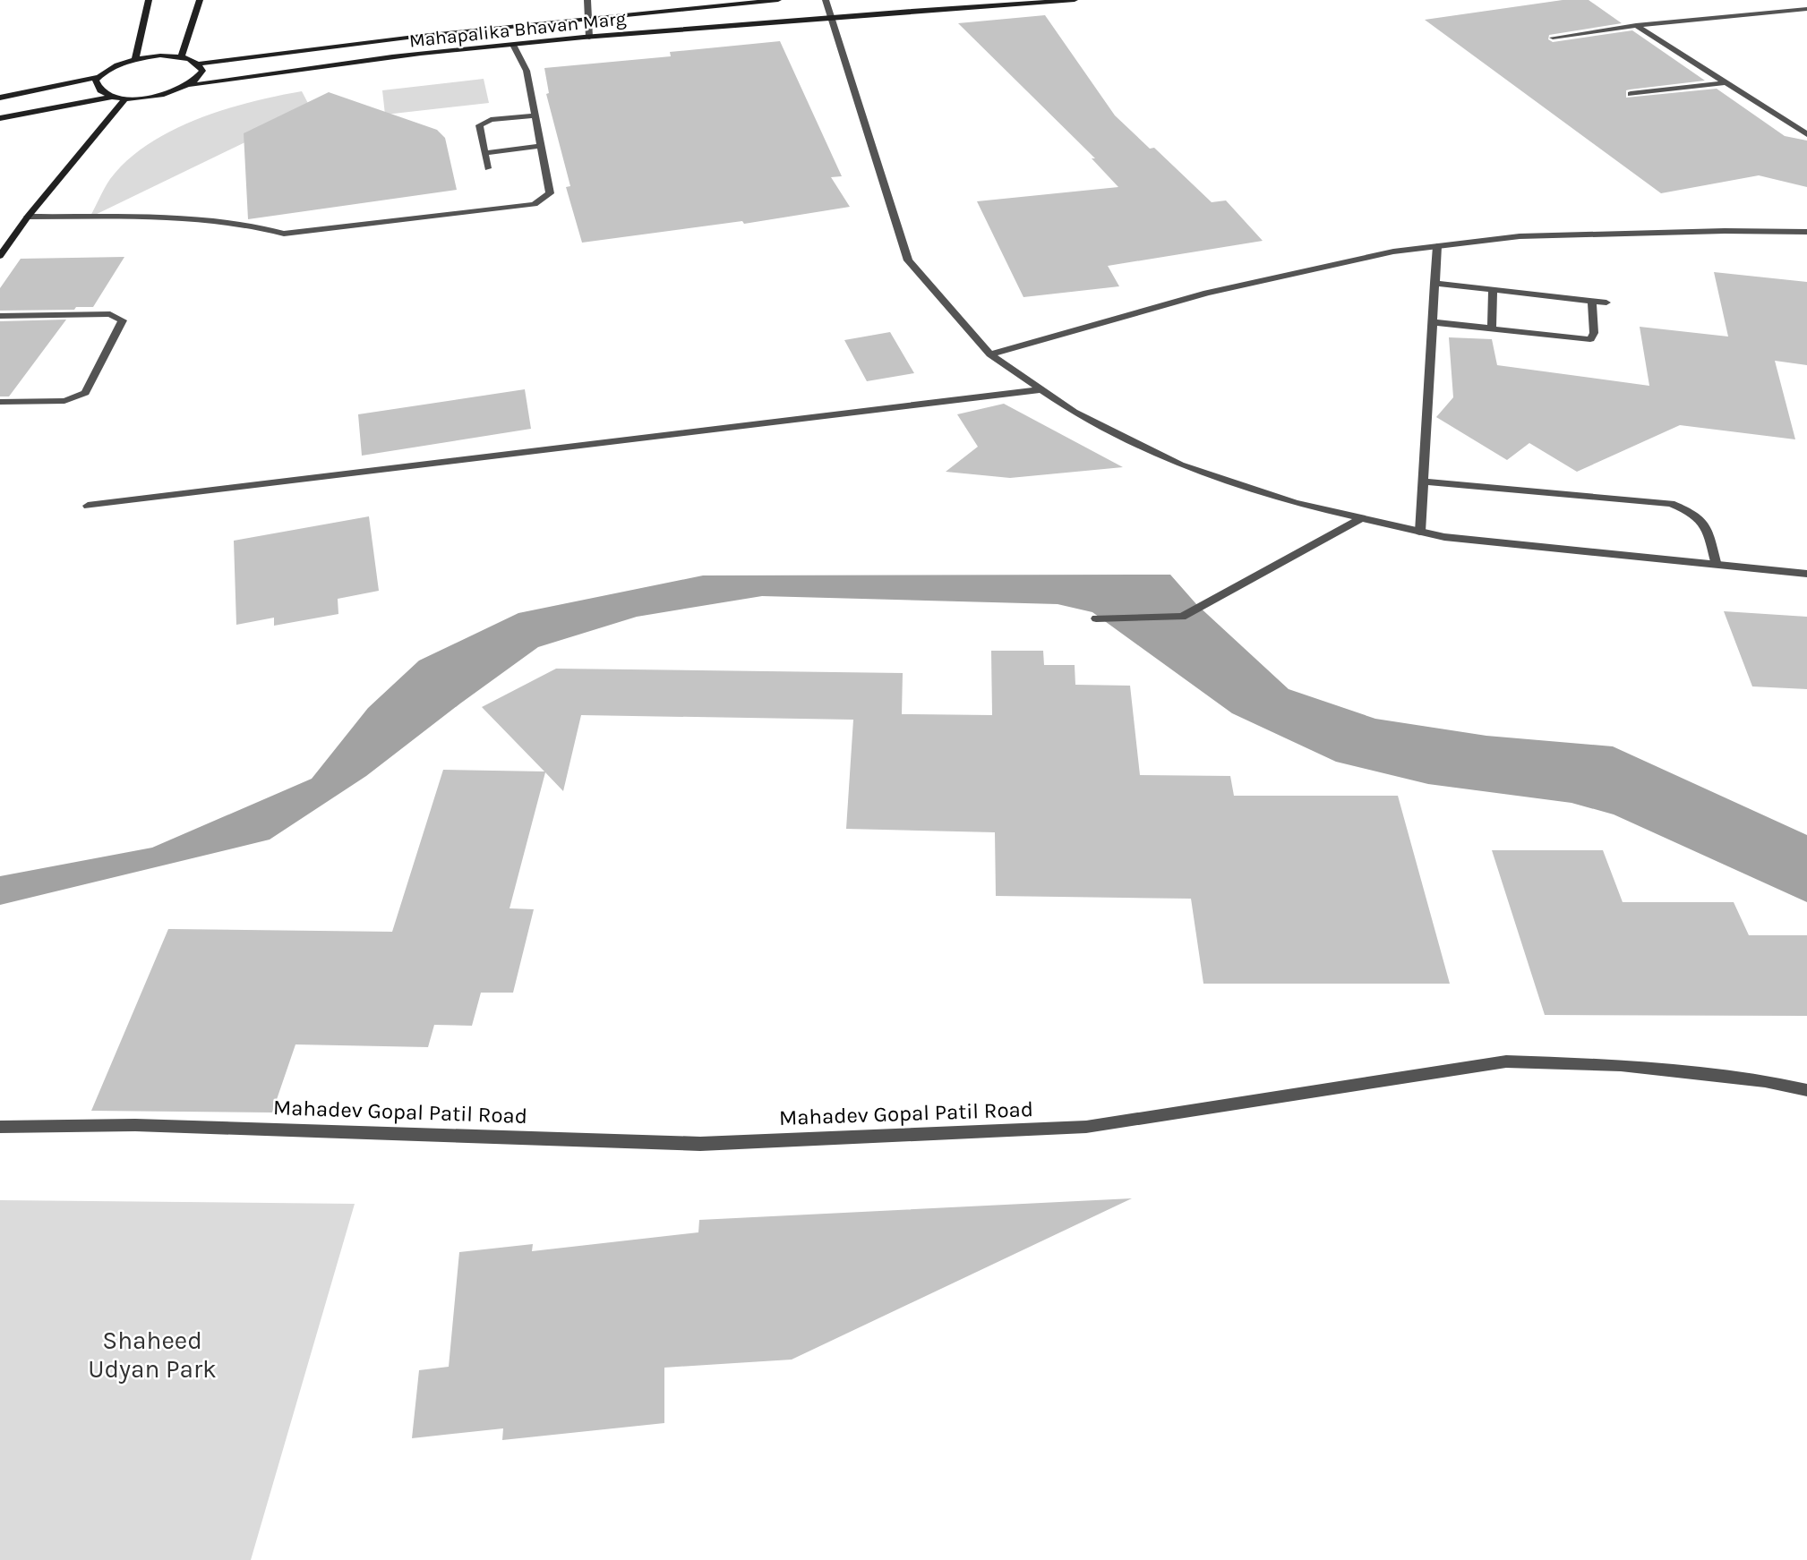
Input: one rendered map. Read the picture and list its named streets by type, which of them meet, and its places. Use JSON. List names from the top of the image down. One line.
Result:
{"streets":{"main road":["Mahapalika Bhavan Marg"],"street":["Mahadev Gopal Patil Road"]},"parks":["Shaheed Udyan Park"]}
